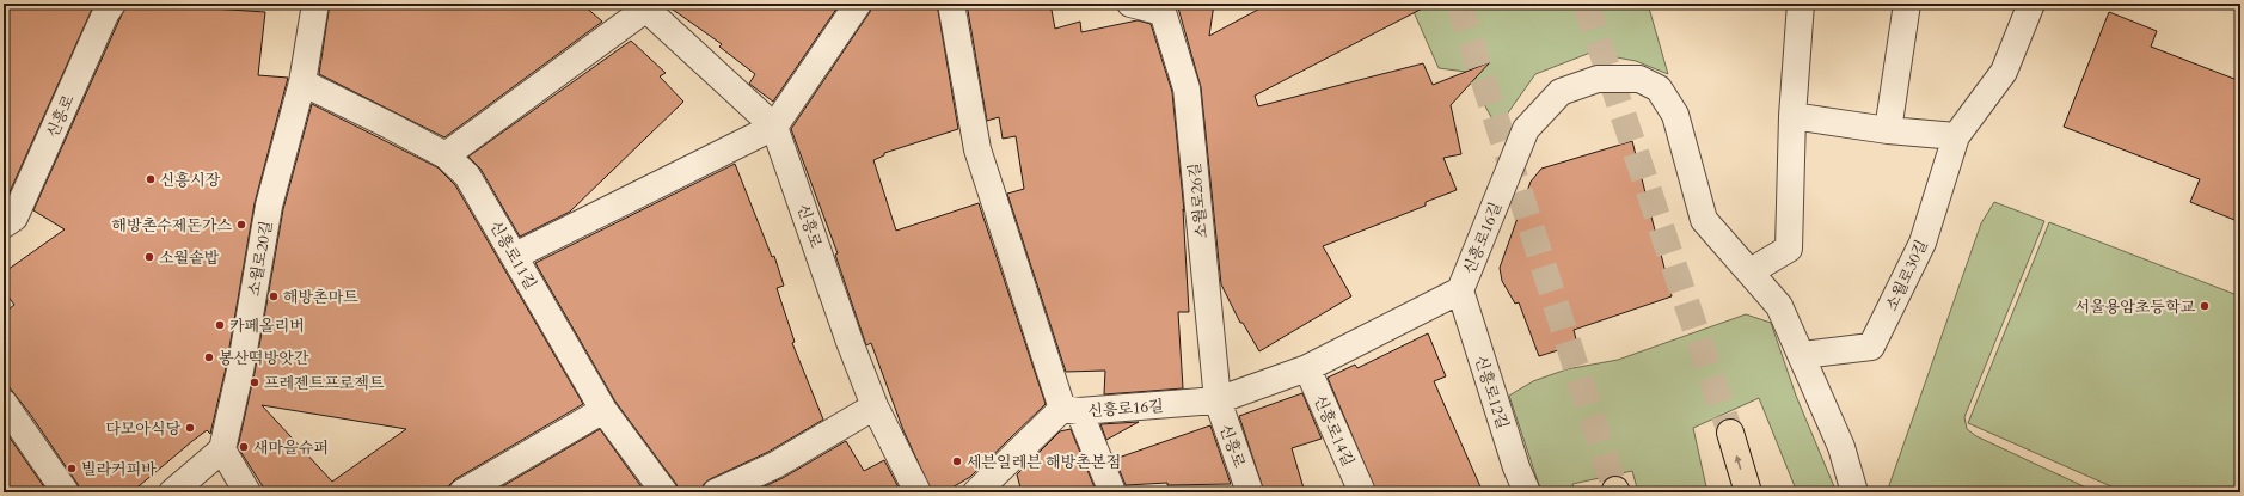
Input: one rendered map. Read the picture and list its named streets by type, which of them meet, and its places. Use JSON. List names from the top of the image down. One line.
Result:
{"streets":{"street":["신흥로","소월로26길","신흥로16길","신흥로11길","소월로20길","소월로30길","신흥로12길","신흥로14길"]},"crossings":[["신흥로","소월로26길"],["신흥로","신흥로16길"],["소월로26길","신흥로16길"],["신흥로16길","신흥로12길"],["신흥로16길","신흥로14길"],["신흥로11길","소월로20길"]],"places":["신흥시장","해방촌수제돈가스","소월솥밥","해방촌마트","서울용암초등학교","카페올리버","봉산떡방앗간","프레젠트프로젝트","다모아식당","새마을슈퍼","세븐일레븐 해방촌본점","빌라커피바"]}
